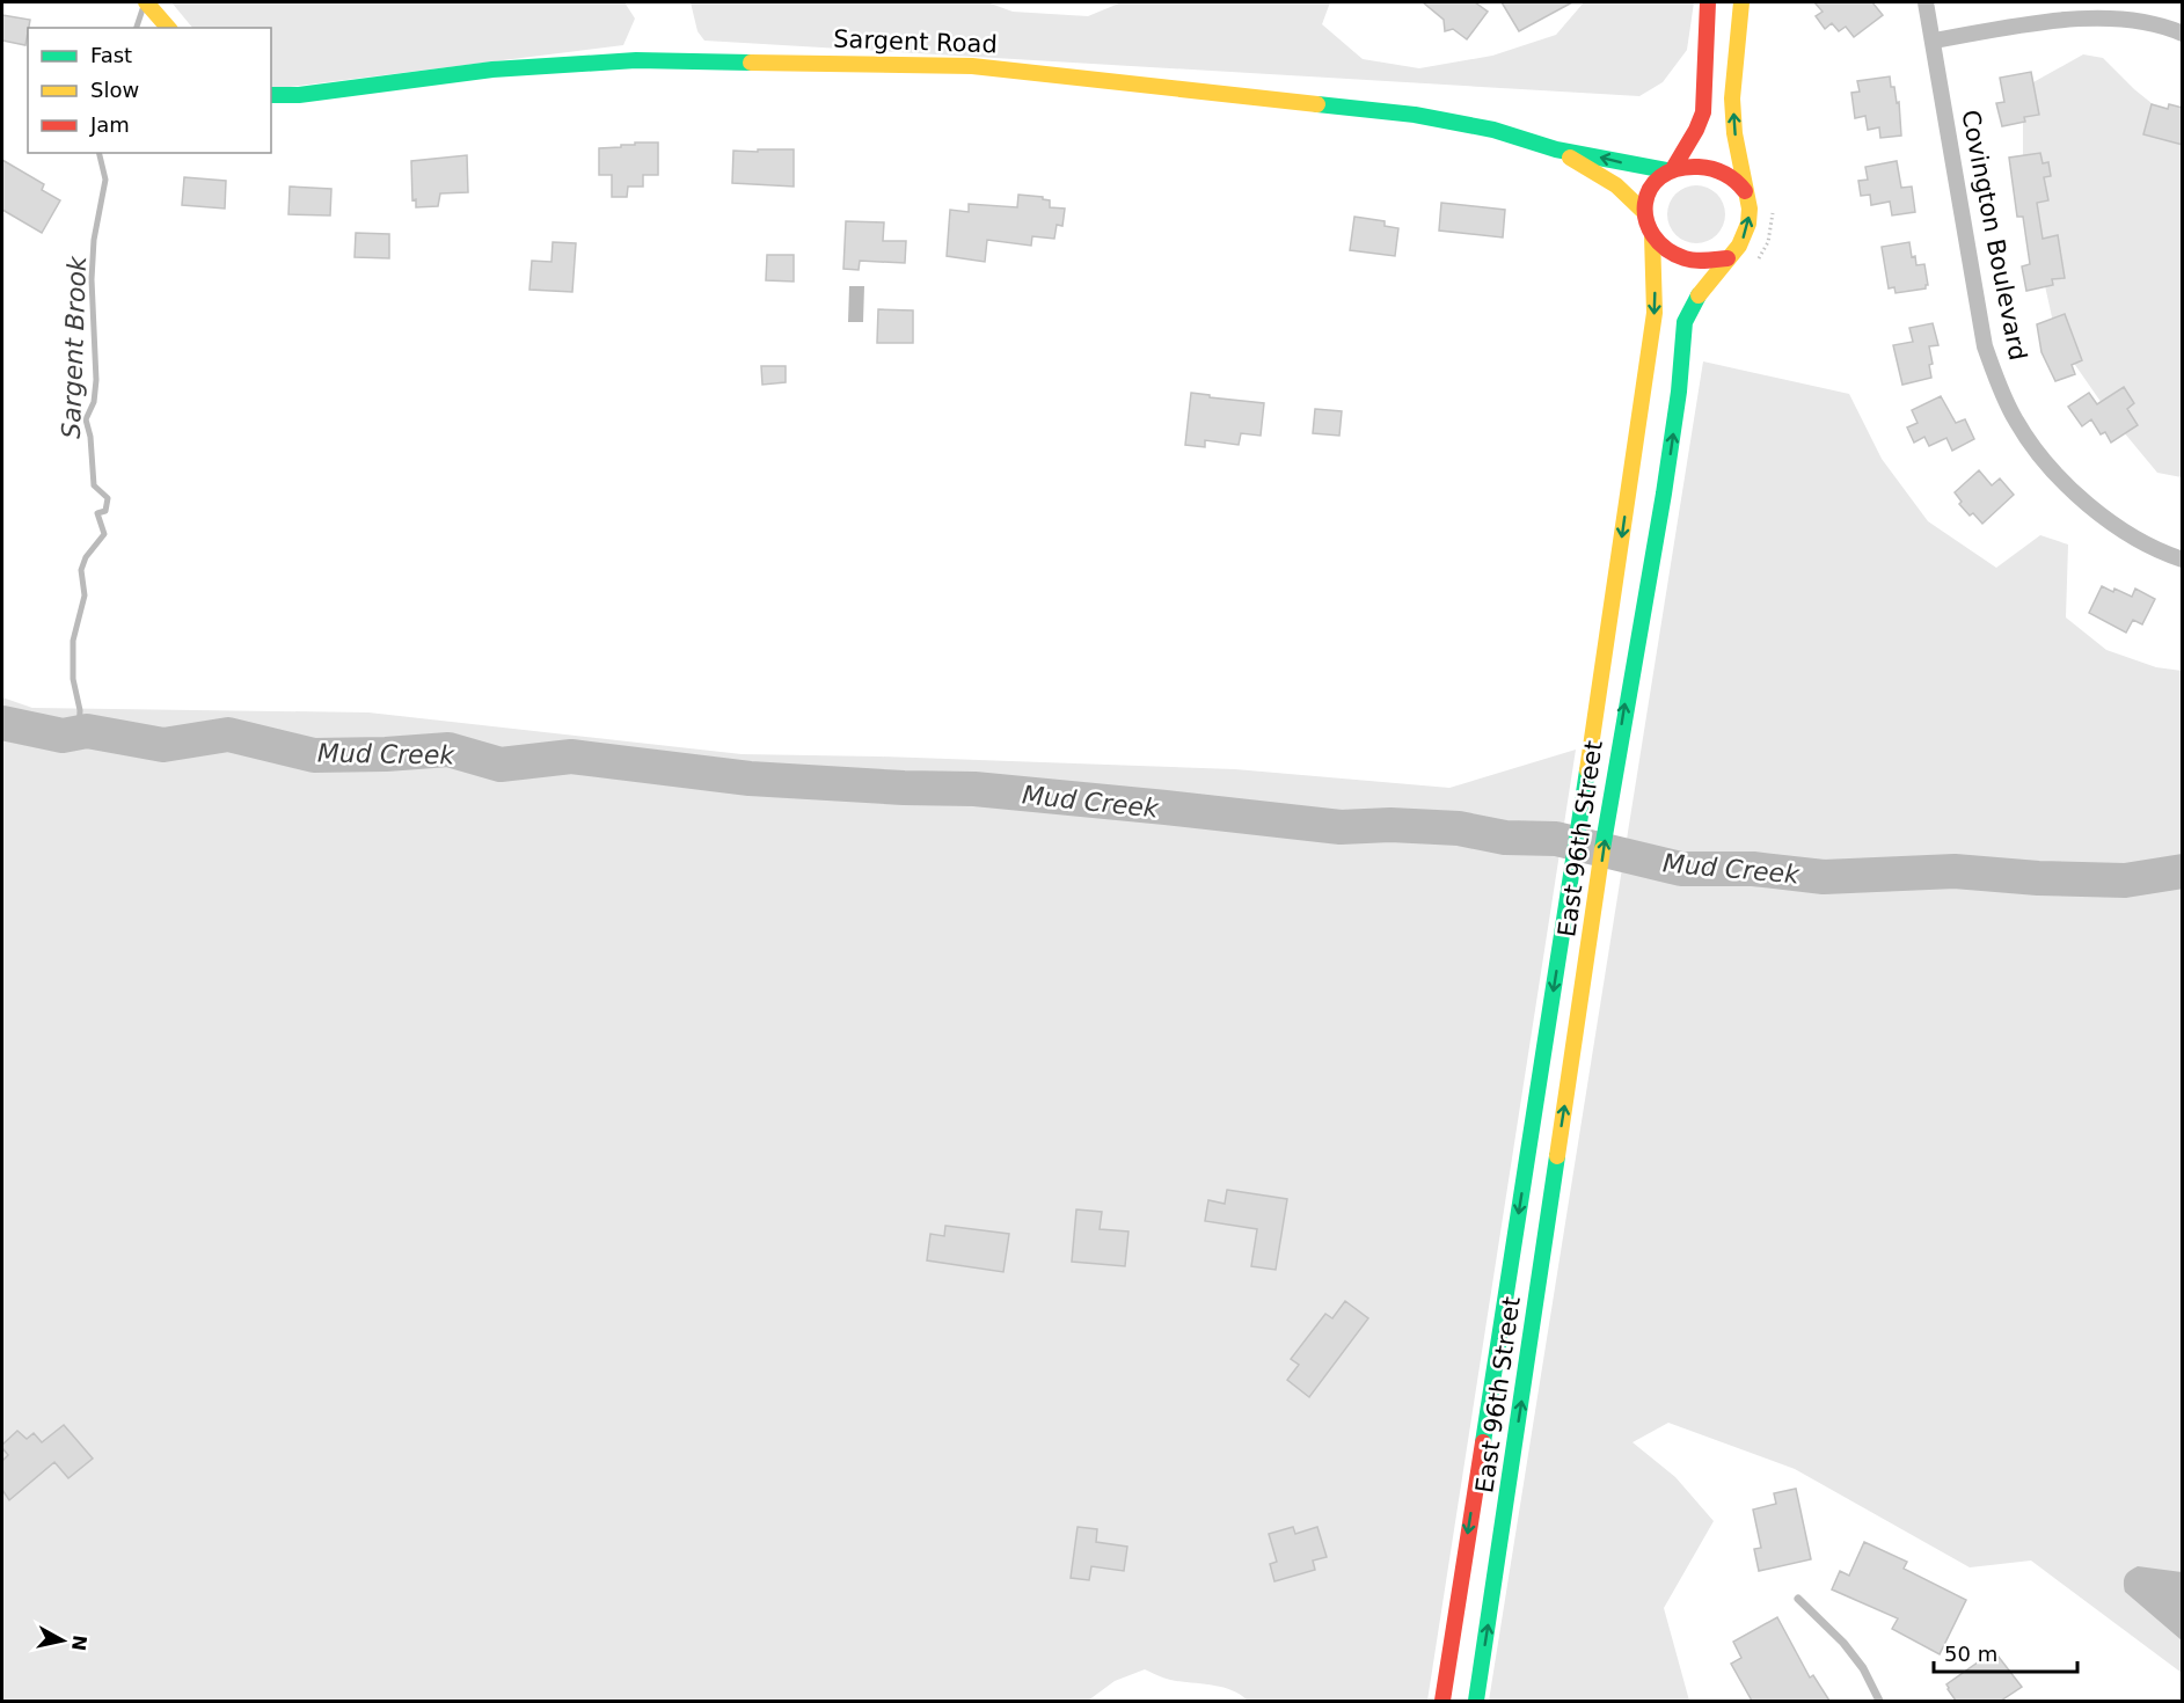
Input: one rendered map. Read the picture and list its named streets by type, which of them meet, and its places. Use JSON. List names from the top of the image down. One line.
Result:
{"streets":{"main road":["Sargent Road","East 96th Street"],"street":["Covington Boulevard"]},"crossings":[["Sargent Road","East 96th Street"]],"water":["Sargent Brook","Mud Creek"],"legend":["Fast","Slow","Jam"],"scale_bar":"50 m","north":"right"}
